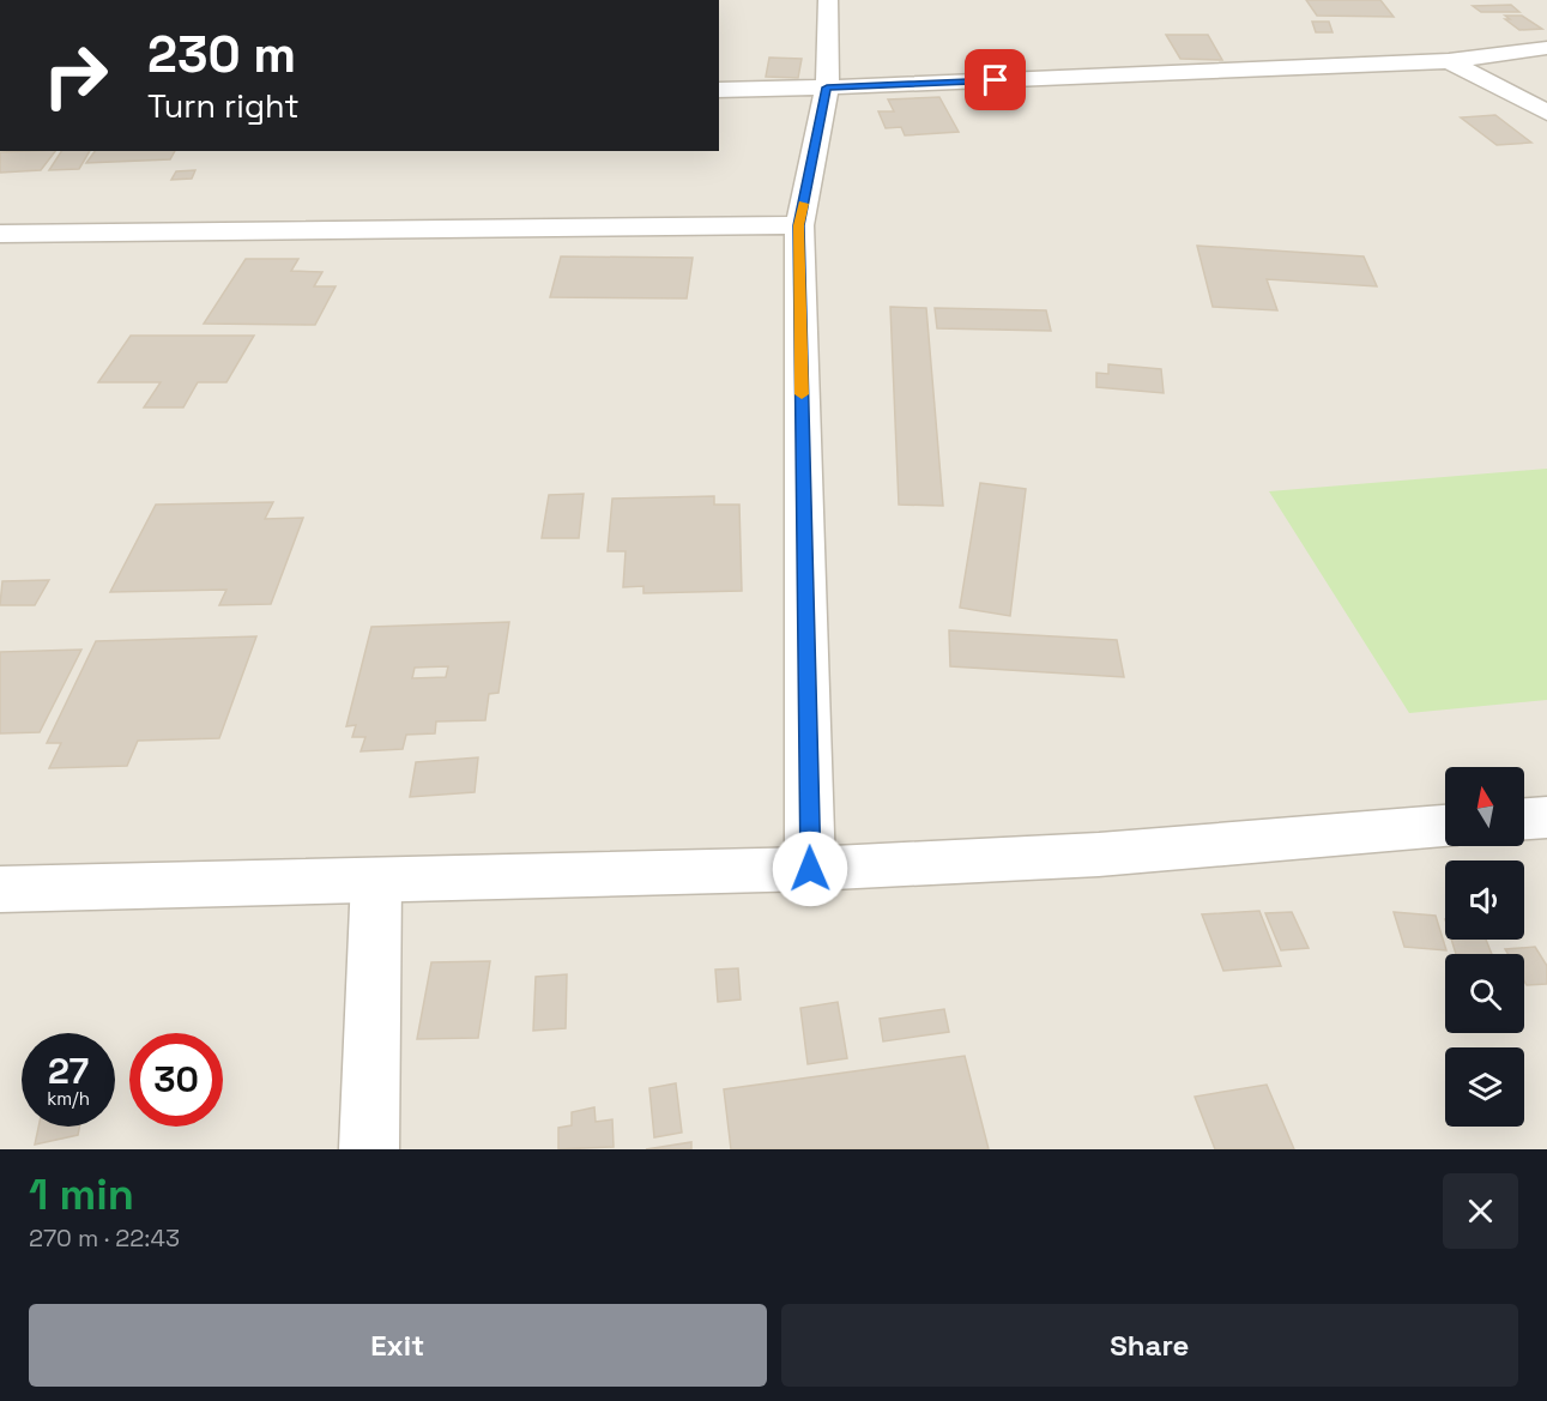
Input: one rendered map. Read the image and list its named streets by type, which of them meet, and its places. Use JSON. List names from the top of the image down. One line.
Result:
{"north":"top","page":{"turn":["230 m","Turn right"],"speed":"27 km/h","limit":"30","heading":["1 min","270 m · 22:43"],"buttons":["Exit","Share"]}}
